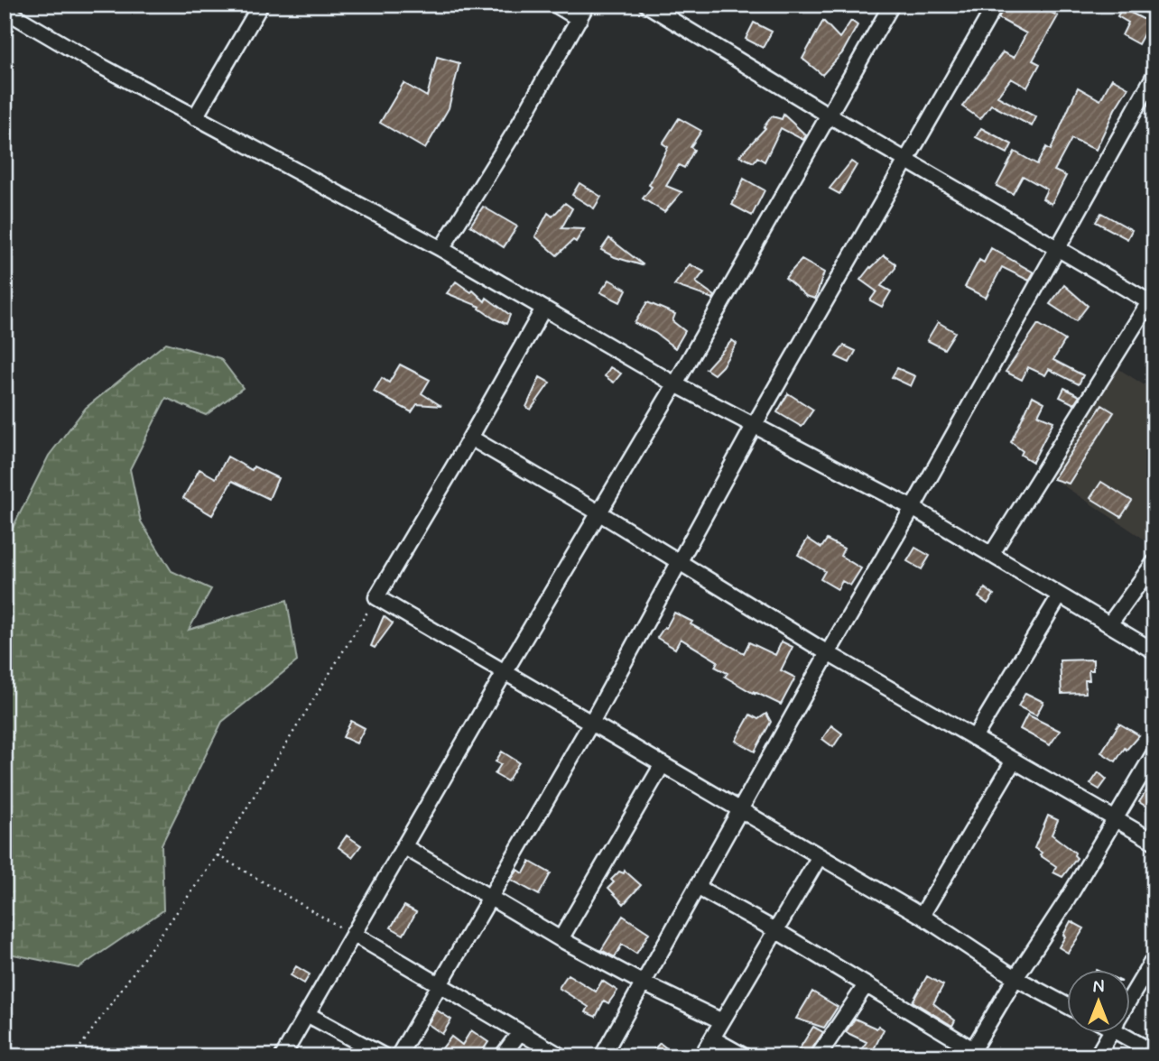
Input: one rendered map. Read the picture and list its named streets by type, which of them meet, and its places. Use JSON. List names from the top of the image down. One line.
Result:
{"north":"top"}
